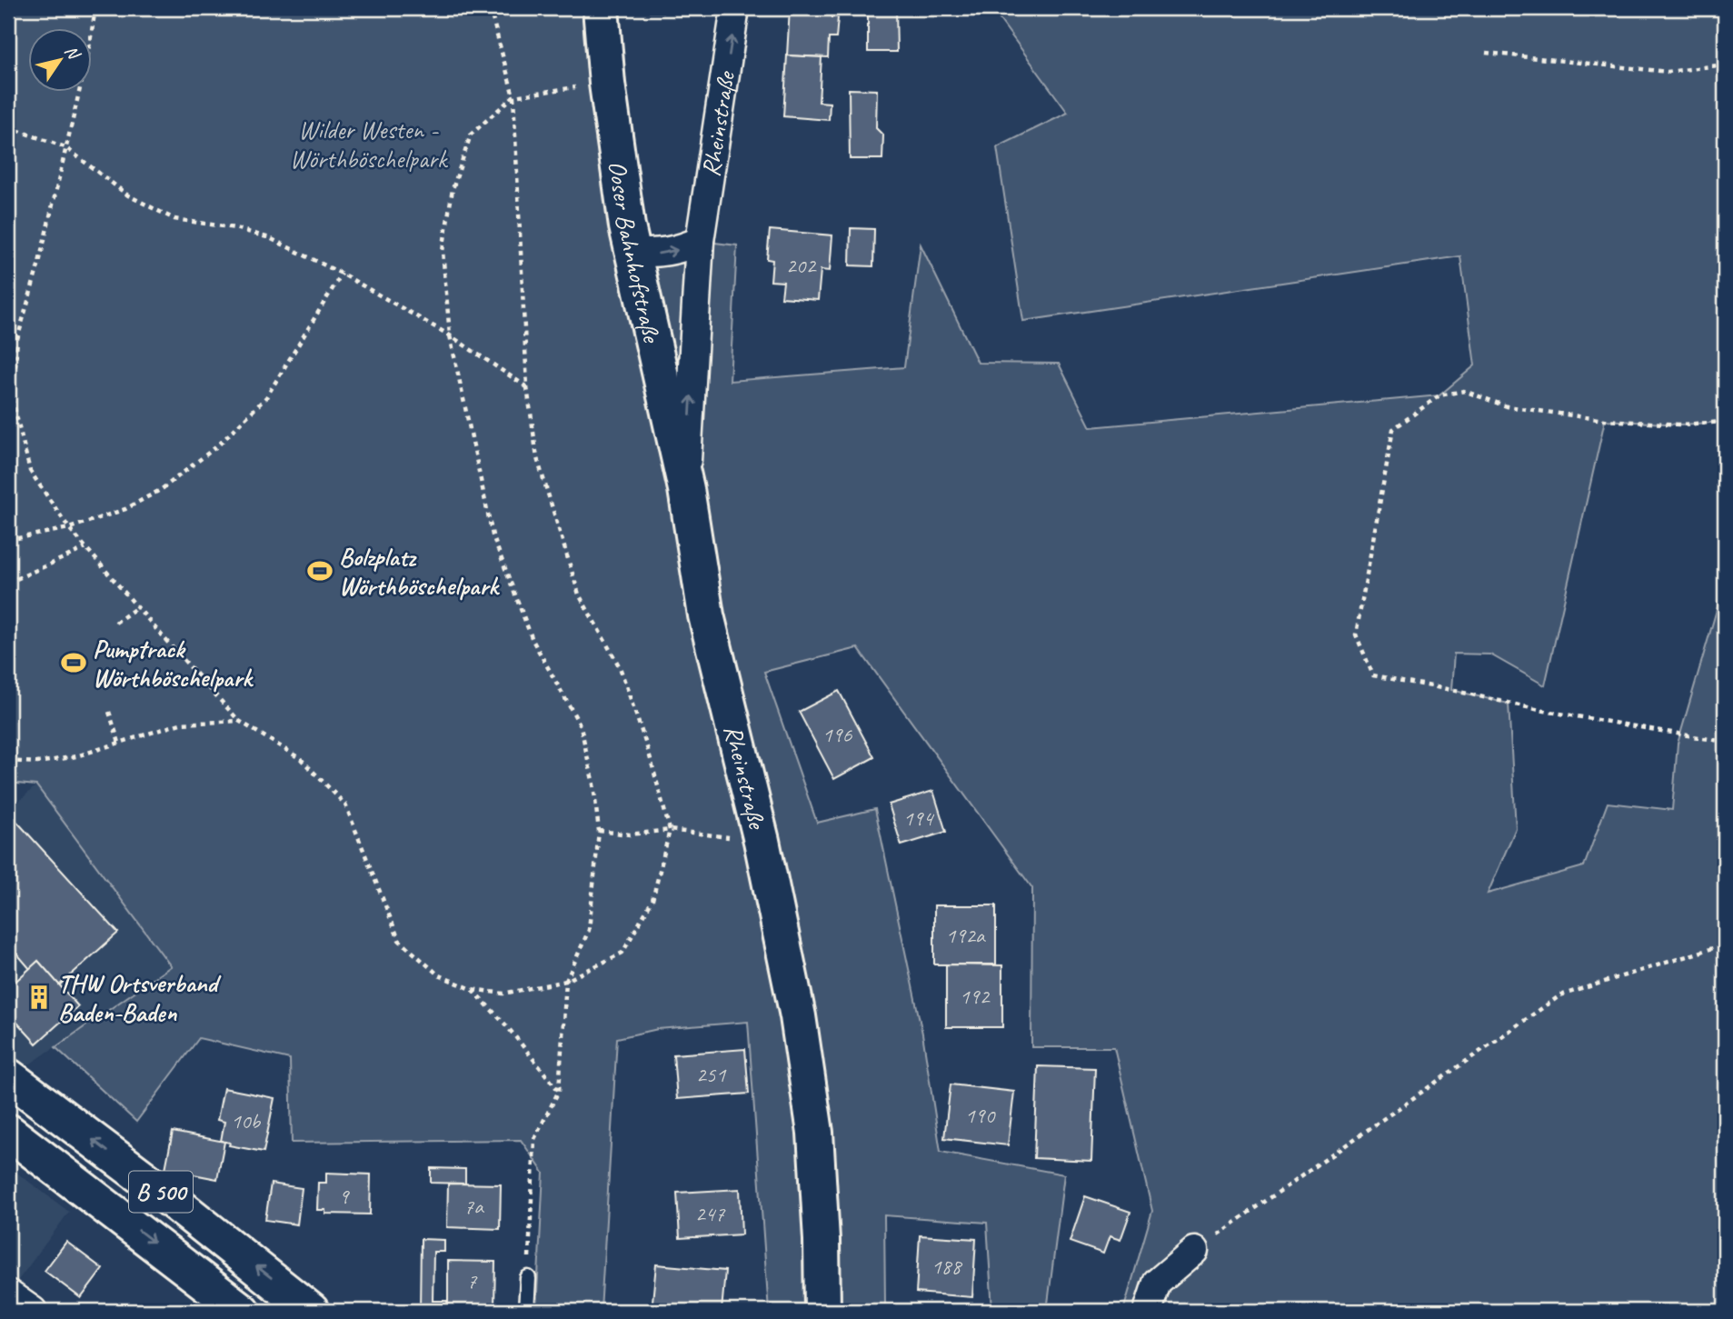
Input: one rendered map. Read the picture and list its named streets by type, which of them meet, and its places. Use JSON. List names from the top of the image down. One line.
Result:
{"streets":{"street":["Rheinstraße","Ooser Bahnhofstraße","B 500"]},"crossings":[["Rheinstraße","Ooser Bahnhofstraße"]],"one_way":["Rheinstraße"],"parks":["Wilder Westen - Wörthböschelpark"],"places":{"sports":["Bolzplatz Wörthböschelpark","Pumptrack Wörthböschelpark"],"building":["THW Ortsverband Baden-Baden"]},"house_numbers":["202","196","194","192a","192","251","190","10b","9","7a","247","188","7"],"north":"top right"}
